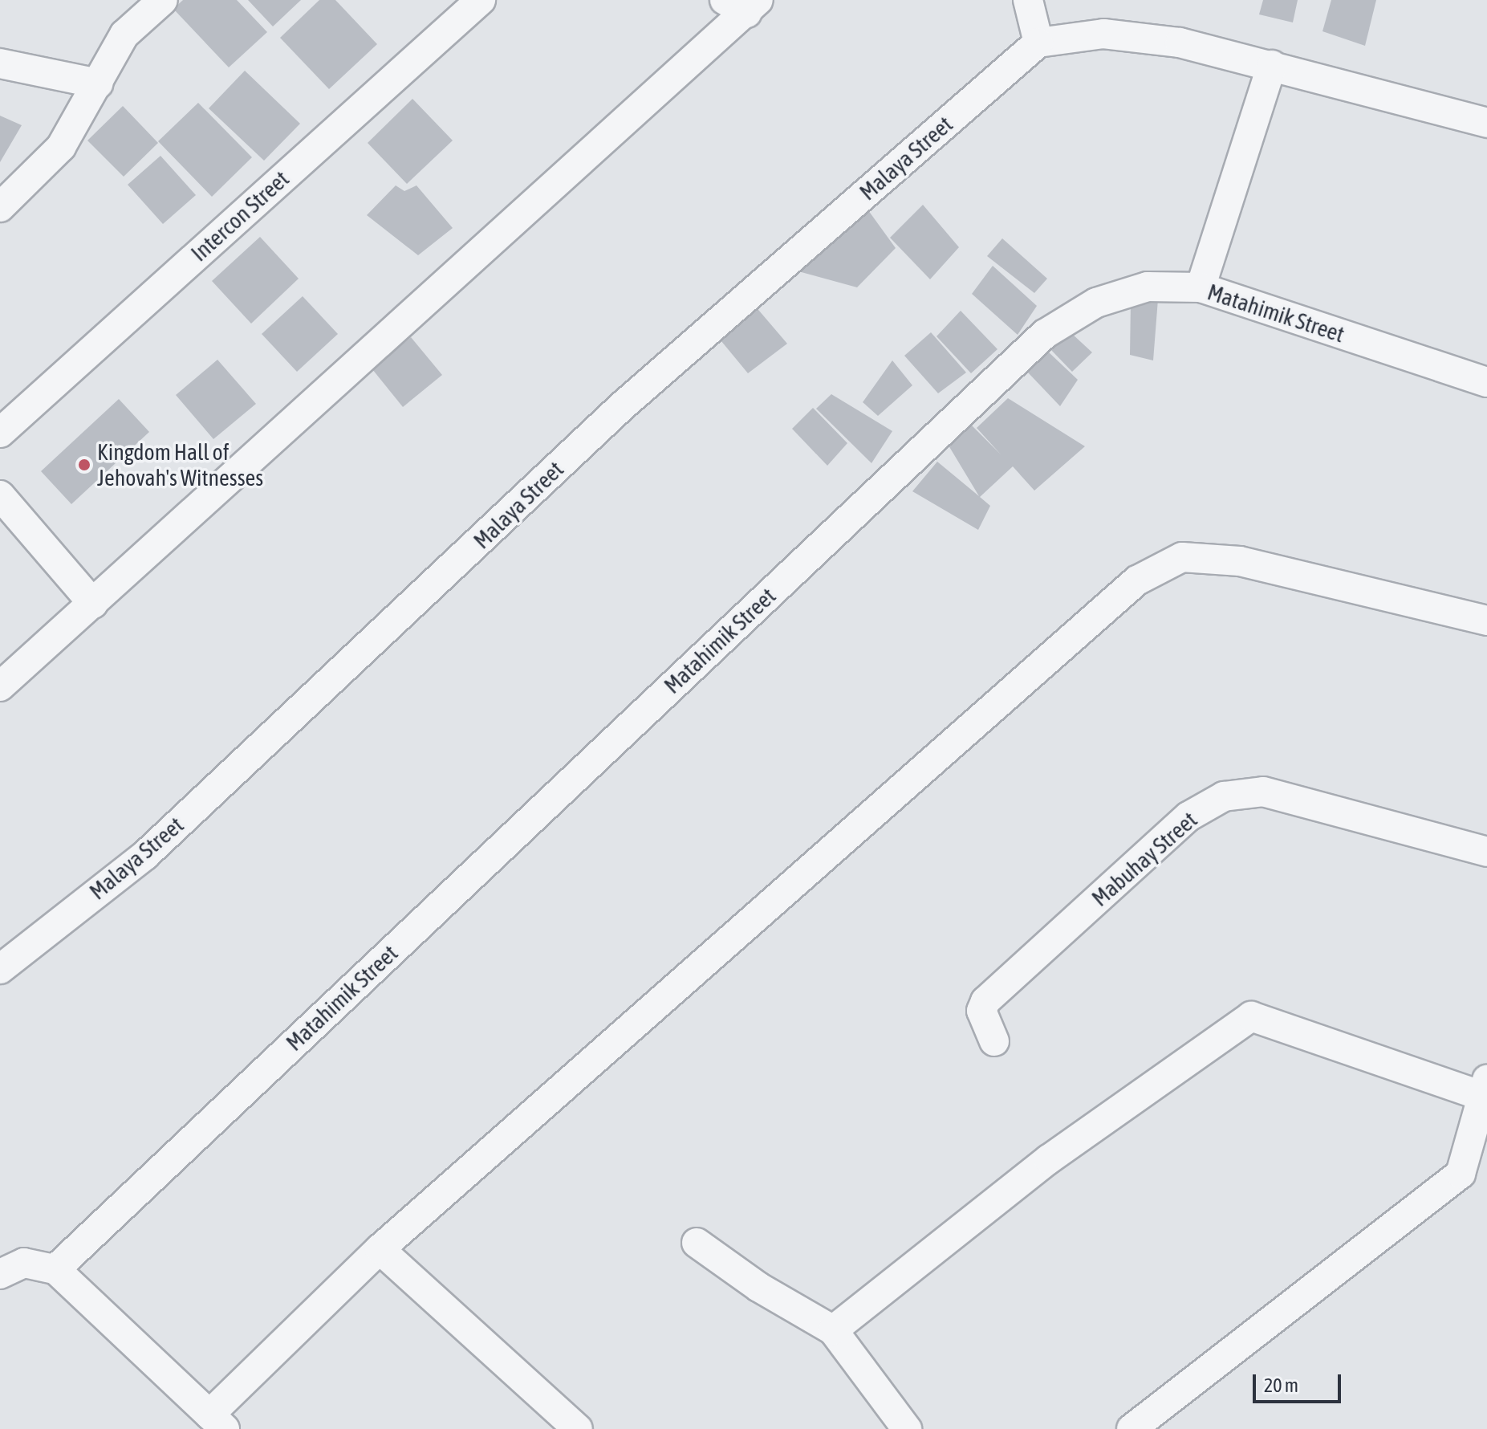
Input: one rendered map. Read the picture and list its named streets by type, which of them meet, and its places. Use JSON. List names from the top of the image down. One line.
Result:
{"streets":{"street":["Malaya Street","Intercon Street","Matahimik Street","Mabuhay Street"]},"places":["Kingdom Hall of Jehovah's Witnesses"],"scale_bar":"20 m"}
